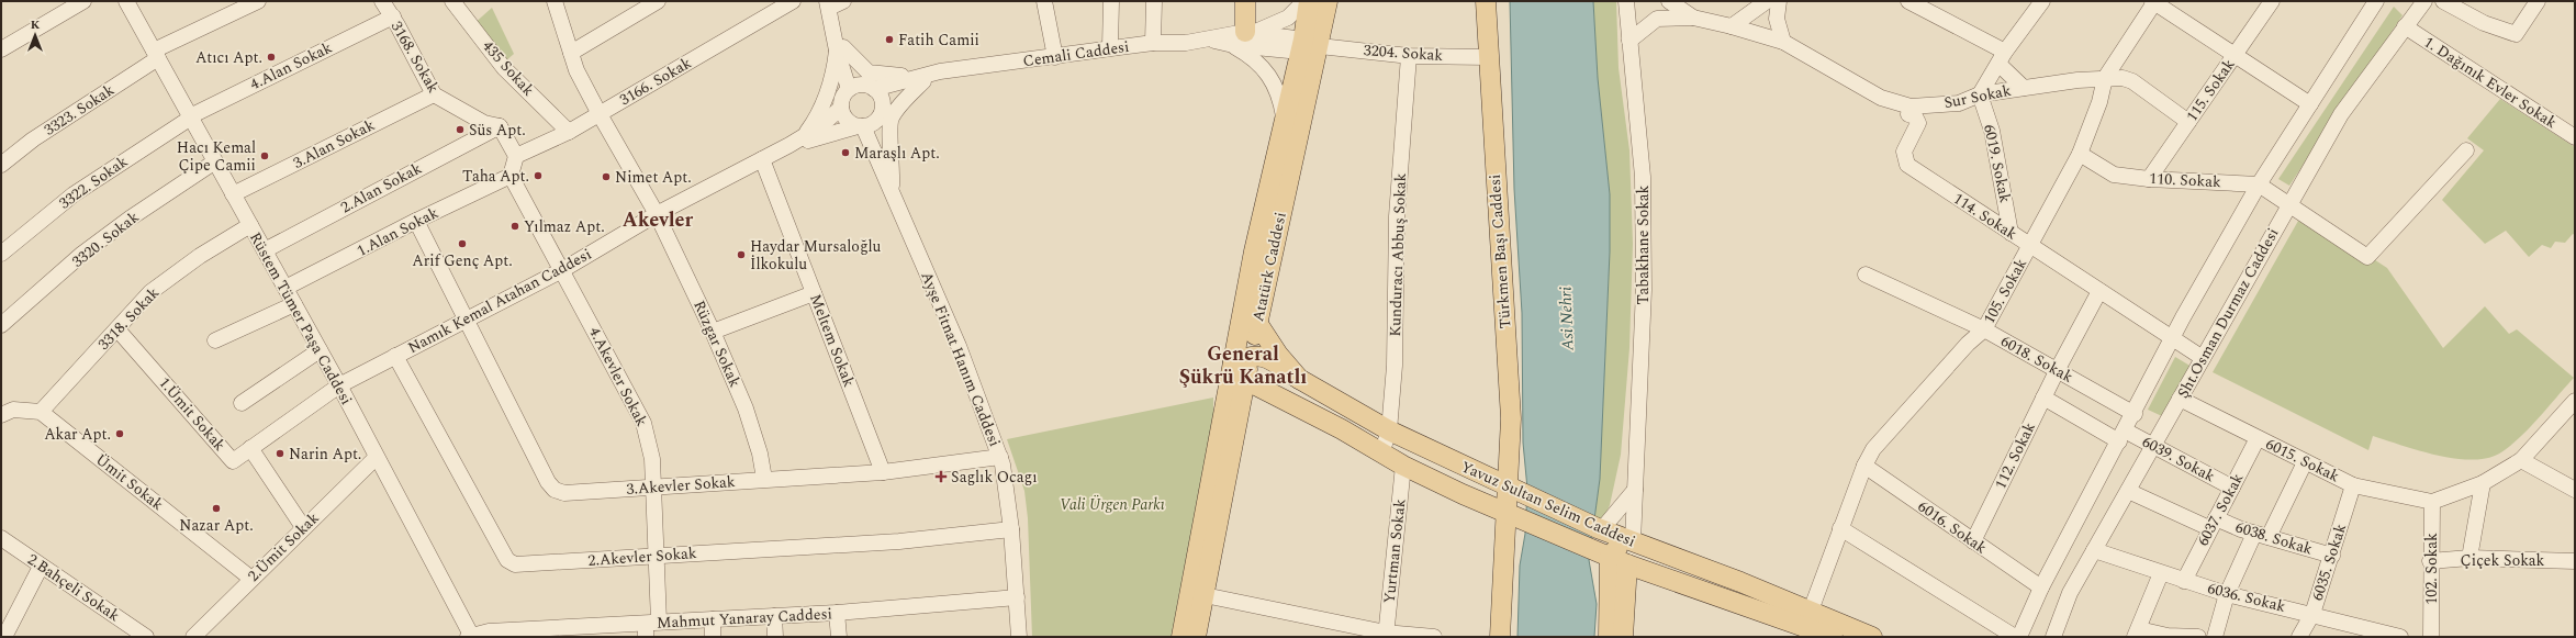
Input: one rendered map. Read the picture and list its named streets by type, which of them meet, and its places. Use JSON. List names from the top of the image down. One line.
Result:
{"streets":{"main road":["Türkmen Başı Caddesi","Atatürk Caddesi","Yavuz Sultan Selim Caddesi"],"street":["3204. Sokak","Cemali Caddesi","3168. Sokak","4.Alan Sokak","435 Sokak","3166. Sokak","1. Dağınık Evler Sokak","115. Sokak","Sur Sokak","3323. Sokak","3.Alan Sokak","6019. Sokak","110. Sokak","3322. Sokak","2.Alan Sokak","114. Sokak","1.Alan Sokak","3320. Sokak","Tabakhane Sokak","Kunduracı Abbuş Sokak","105. Sokak","Namık Kemal Atahan Caddesi","Şht.Osman Durmaz Caddesi","3318. Sokak","Rüstem Tümer Paşa Caddesi","Meltem Sokak","Rüzgar Sokak","Ayşe Fitnat Hanım Caddesi","6018. Sokak","4.Akevler Sokak","1.Ümit Sokak","112. Sokak","6039. Sokak","6015. Sokak","Ümit Sokak","3.Akevler Sokak","6037. Sokak","6016. Sokak","6038. Sokak","2.Ümit Sokak","Yurtman Sokak","2.Akevler Sokak","Çiçek Sokak","6035. Sokak","102. Sokak","2.Bahçeli Sokak","6036. Sokak","Mahmut Yanaray Caddesi"]},"crossings":[["3204. Sokak","Cemali Caddesi"],["3204. Sokak","Türkmen Başı Caddesi"],["3204. Sokak","Kunduracı Abbuş Sokak"],["3204. Sokak","Atatürk Caddesi"],["Cemali Caddesi","Atatürk Caddesi"],["Cemali Caddesi","Namık Kemal Atahan Caddesi"],["Cemali Caddesi","Ayşe Fitnat Hanım Caddesi"],["3168. Sokak","4.Alan Sokak"],["3168. Sokak","3.Alan Sokak"],["3168. Sokak","2.Alan Sokak"],["4.Alan Sokak","3322. Sokak"],["4.Alan Sokak","Rüstem Tümer Paşa Caddesi"],["435 Sokak","3166. Sokak"],["3166. Sokak","Rüzgar Sokak"],["1. Dağınık Evler Sokak","Şht.Osman Durmaz Caddesi"],["115. Sokak","Sur Sokak"],["115. Sokak","110. Sokak"],["Sur Sokak","6019. Sokak"],["Sur Sokak","Tabakhane Sokak"],["Sur Sokak","105. Sokak"],["3323. Sokak","Rüstem Tümer Paşa Caddesi"],["3.Alan Sokak","Rüstem Tümer Paşa Caddesi"],["6019. Sokak","114. Sokak"],["110. Sokak","105. Sokak"],["110. Sokak","Şht.Osman Durmaz Caddesi"],["3322. Sokak","Rüstem Tümer Paşa Caddesi"],["2.Alan Sokak","Rüstem Tümer Paşa Caddesi"],["114. Sokak","105. Sokak"],["114. Sokak","Şht.Osman Durmaz Caddesi"],["114. Sokak","112. Sokak"],["1.Alan Sokak","Rüstem Tümer Paşa Caddesi"],["1.Alan Sokak","3.Akevler Sokak"],["3320. Sokak","Rüstem Tümer Paşa Caddesi"],["Tabakhane Sokak","Yavuz Sultan Selim Caddesi"],["Türkmen Başı Caddesi","Yavuz Sultan Selim Caddesi"],["Kunduracı Abbuş Sokak","Yavuz Sultan Selim Caddesi"],["Atatürk Caddesi","Yavuz Sultan Selim Caddesi"],["105. Sokak","6018. Sokak"],["105. Sokak","Yavuz Sultan Selim Caddesi"],["105. Sokak","6016. Sokak"],["Namık Kemal Atahan Caddesi","Rüstem Tümer Paşa Caddesi"],["Namık Kemal Atahan Caddesi","Meltem Sokak"],["Namık Kemal Atahan Caddesi","Rüzgar Sokak"],["Namık Kemal Atahan Caddesi","Ayşe Fitnat Hanım Caddesi"],["Namık Kemal Atahan Caddesi","4.Akevler Sokak"],["Namık Kemal Atahan Caddesi","1.Ümit Sokak"],["Namık Kemal Atahan Caddesi","3.Akevler Sokak"],["Namık Kemal Atahan Caddesi","2.Akevler Sokak"],["Şht.Osman Durmaz Caddesi","6039. Sokak"],["Şht.Osman Durmaz Caddesi","6015. Sokak"],["Şht.Osman Durmaz Caddesi","6038. Sokak"],["Şht.Osman Durmaz Caddesi","6036. Sokak"],["3318. Sokak","Rüstem Tümer Paşa Caddesi"],["3318. Sokak","1.Ümit Sokak"],["3318. Sokak","Ümit Sokak"],["Rüstem Tümer Paşa Caddesi","1.Ümit Sokak"],["Rüstem Tümer Paşa Caddesi","2.Ümit Sokak"],["Rüstem Tümer Paşa Caddesi","Mahmut Yanaray Caddesi"],["Meltem Sokak","3.Akevler Sokak"],["Rüzgar Sokak","3.Akevler Sokak"],["Ayşe Fitnat Hanım Caddesi","3.Akevler Sokak"],["Ayşe Fitnat Hanım Caddesi","2.Akevler Sokak"],["Ayşe Fitnat Hanım Caddesi","Mahmut Yanaray Caddesi"],["6018. Sokak","112. Sokak"],["4.Akevler Sokak","3.Akevler Sokak"],["4.Akevler Sokak","2.Akevler Sokak"],["4.Akevler Sokak","Mahmut Yanaray Caddesi"],["112. Sokak","6039. Sokak"],["112. Sokak","6016. Sokak"],["6039. Sokak","6037. Sokak"],["6015. Sokak","6037. Sokak"],["6015. Sokak","6035. Sokak"],["6015. Sokak","102. Sokak"],["Ümit Sokak","2.Ümit Sokak"],["Yavuz Sultan Selim Caddesi","Yurtman Sokak"],["6037. Sokak","6038. Sokak"],["6037. Sokak","6036. Sokak"],["6038. Sokak","6035. Sokak"],["Çiçek Sokak","102. Sokak"],["6035. Sokak","6036. Sokak"]],"districts":["Akevler","General Şükrü Kanatlı"],"water":["Asi Nehri"],"parks":["Vali Ürgen Parkı"],"places":{"other":["Fatih Camii","Atıcı Apt.","Süs Apt.","Maraşlı Apt.","Hacı Kemal Çipe Camii","Taha Apt.","Nimet Apt.","Yılmaz Apt.","Arif Genç Apt.","Haydar Mursaloğlu İlkokulu","Akar Apt.","Narin Apt.","Nazar Apt."],"health":["Saglık Ocagı"]},"north":"top"}
